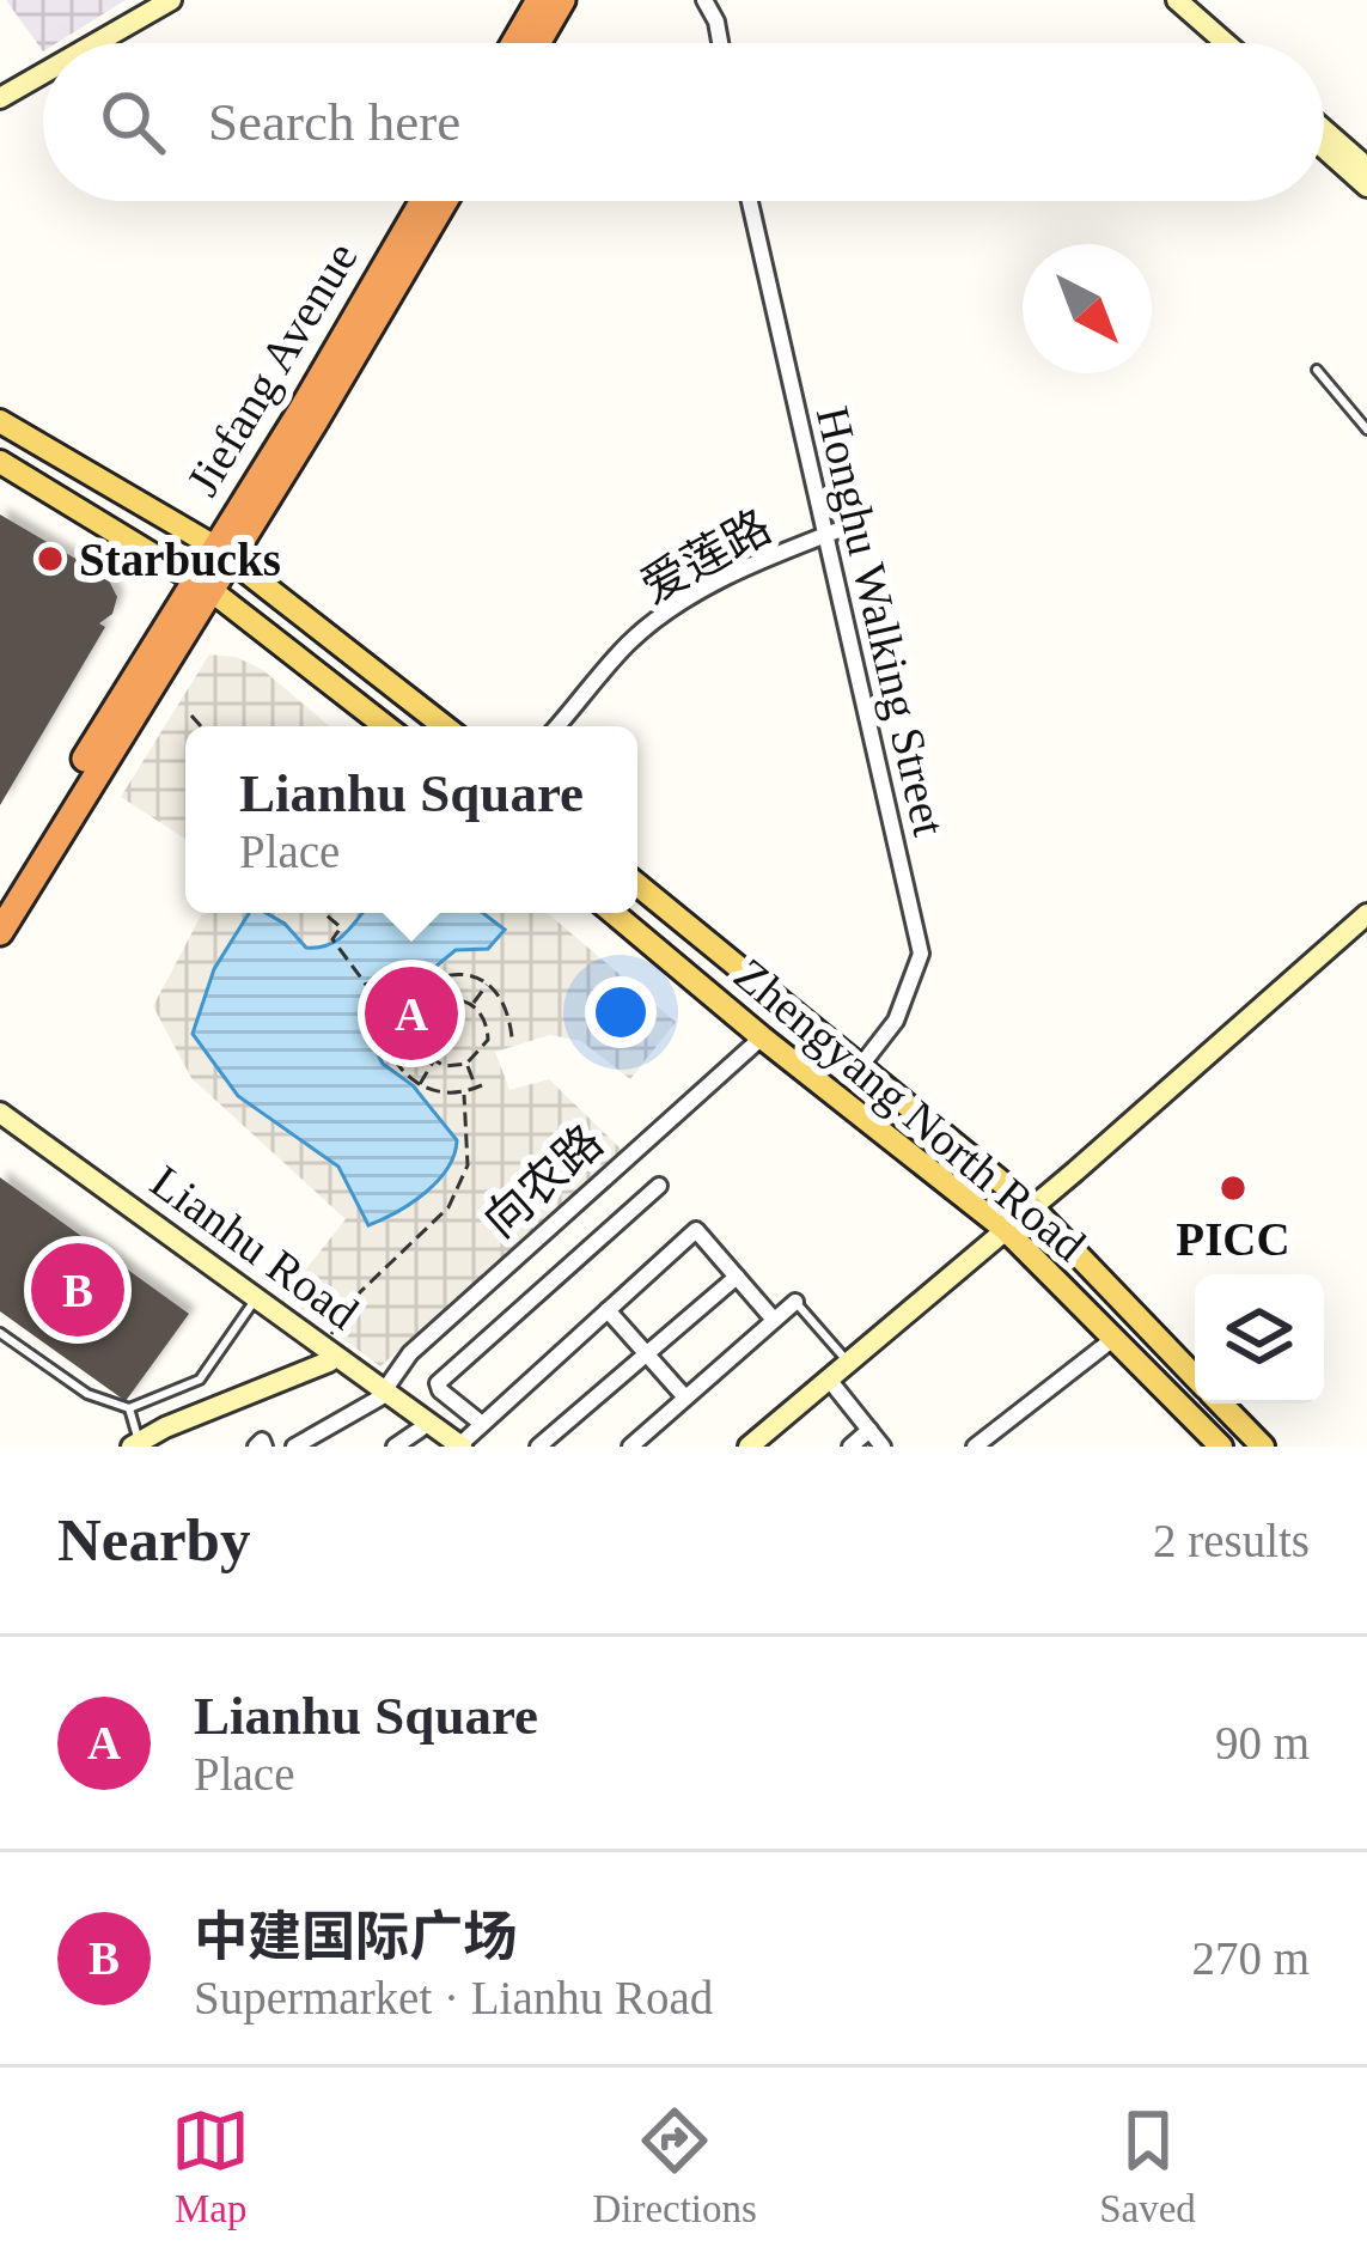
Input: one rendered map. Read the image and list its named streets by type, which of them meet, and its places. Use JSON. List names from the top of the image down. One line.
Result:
{"streets":{"highway":["Jiefang Avenue"],"main road":["Zhengyang North Road"],"street":["爱莲路","Honghu Walking Street","向农路","Lianhu Road"]},"crossings":[["爱莲路","Honghu Walking Street"],["Honghu Walking Street","Zhengyang North Road"],["Zhengyang North Road","向农路"],["向农路","Lianhu Road"]],"places":["Starbucks","PICC"],"north":"bottom right","page":{"search":"Search here","popup":["Lianhu Square","Place"],"pins":["A","B"],"heading":["Nearby","2 results"],"list":[{"mark":"A","name":"Lianhu Square","note":"Place","value":"90 m"},{"mark":"B","name":"中建国际广场","note":"Supermarket · Lianhu Road","value":"270 m"}],"nav":["Map","Directions","Saved"]}}
